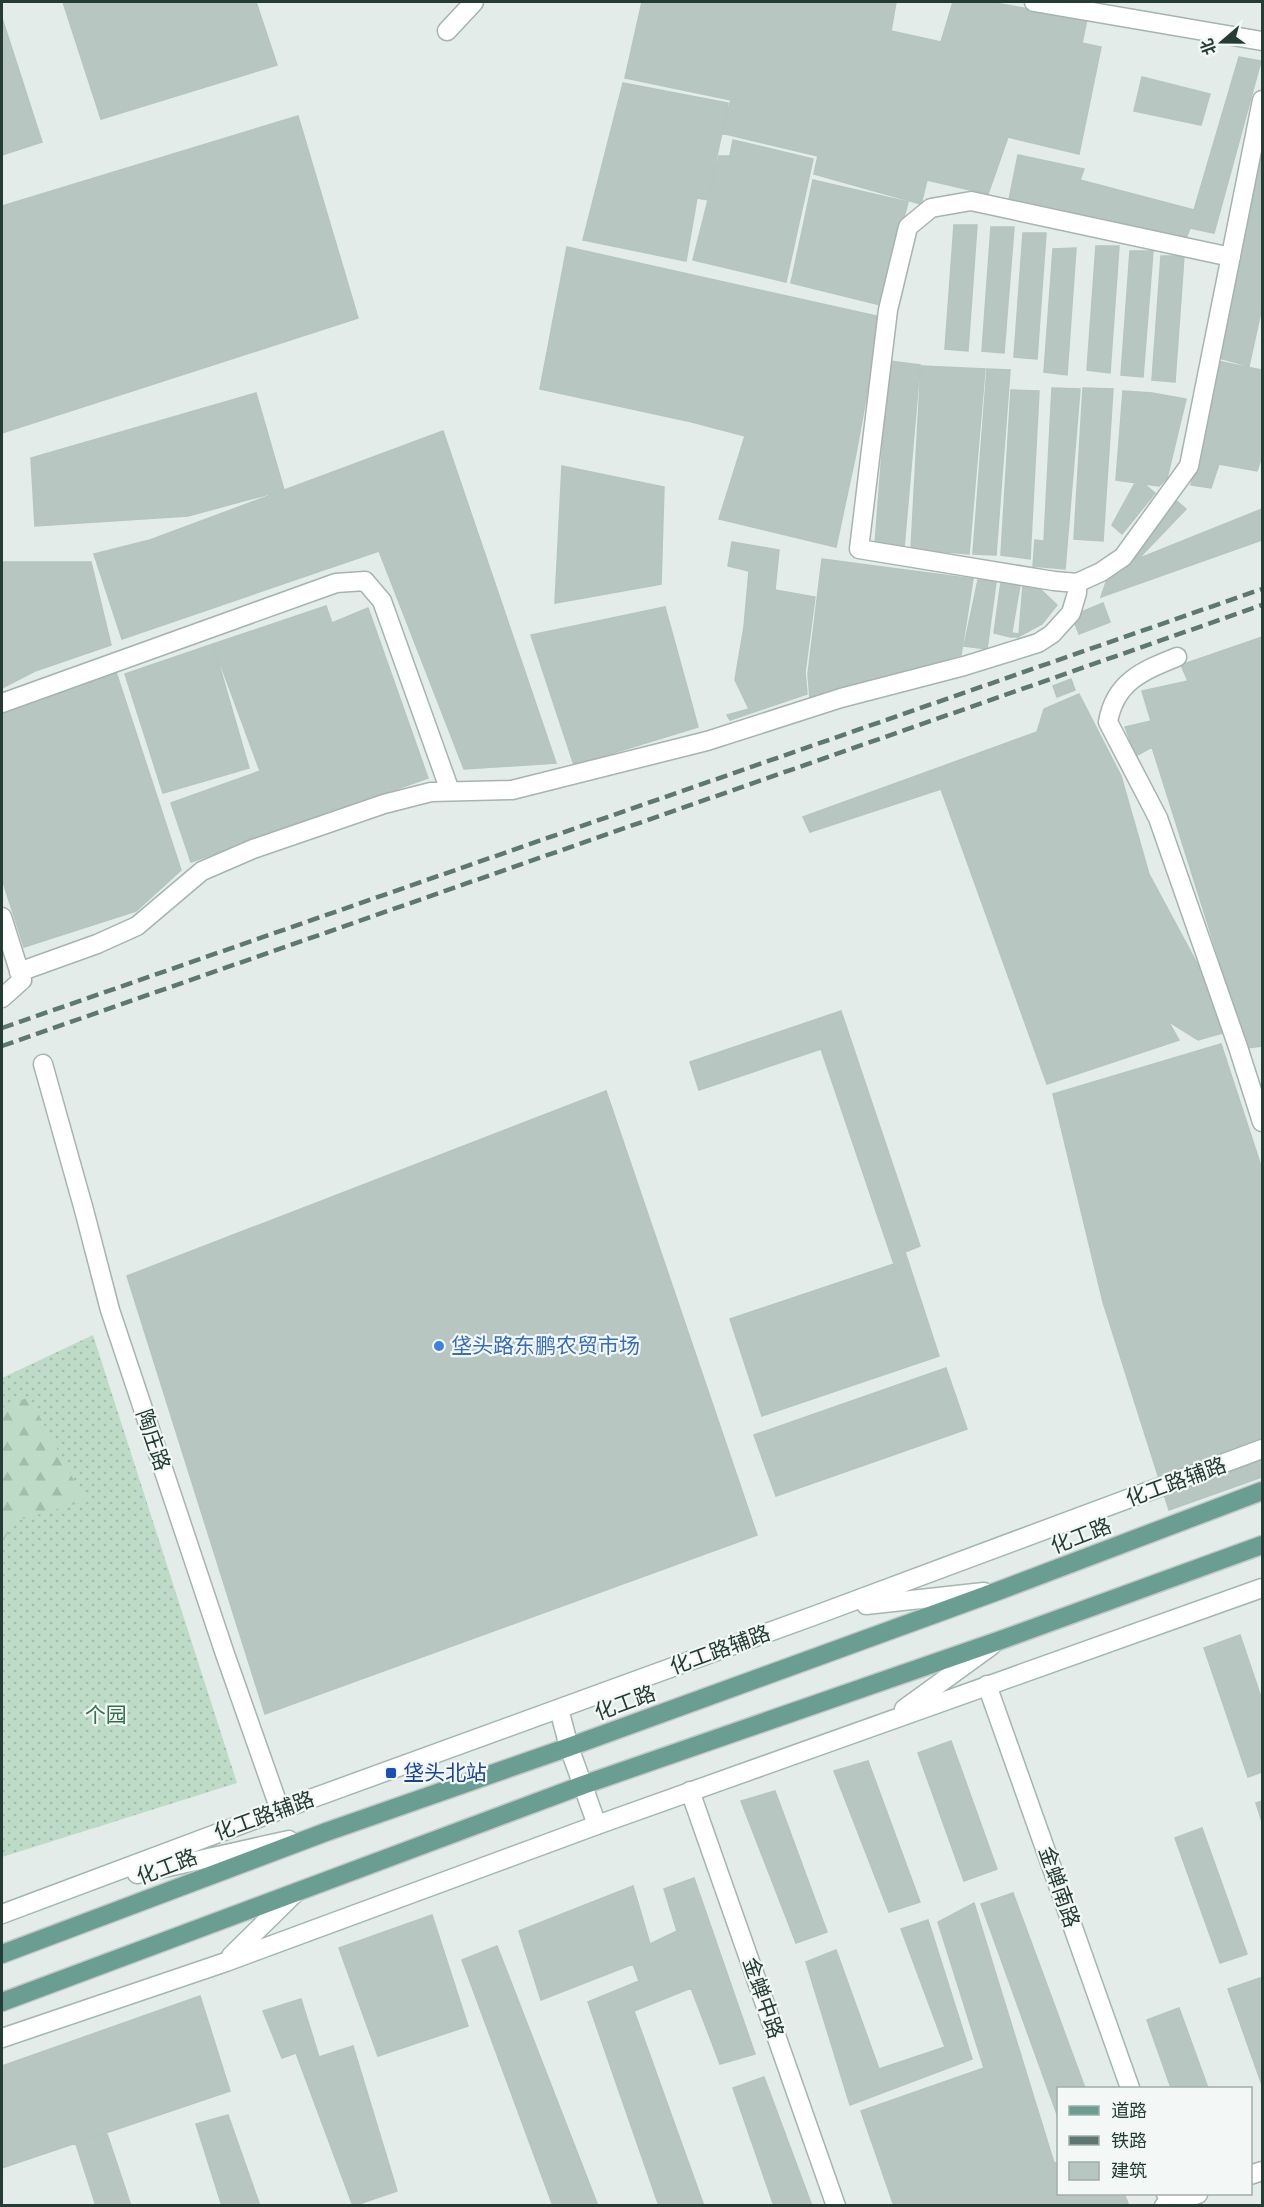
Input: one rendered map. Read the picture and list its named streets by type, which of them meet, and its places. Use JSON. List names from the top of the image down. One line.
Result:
{"streets":{"main road":["化工路"],"street":["陶庄路","化工路辅路","金蝉南路","金蝉中路"]},"crossings":[["陶庄路","化工路辅路"],["化工路辅路","化工路"]],"parks":["个园"],"places":{"other":["垡头路东鹏农贸市场"],"transit":["垡头北站"]},"legend":["道路","铁路","建筑"],"north":"left"}
